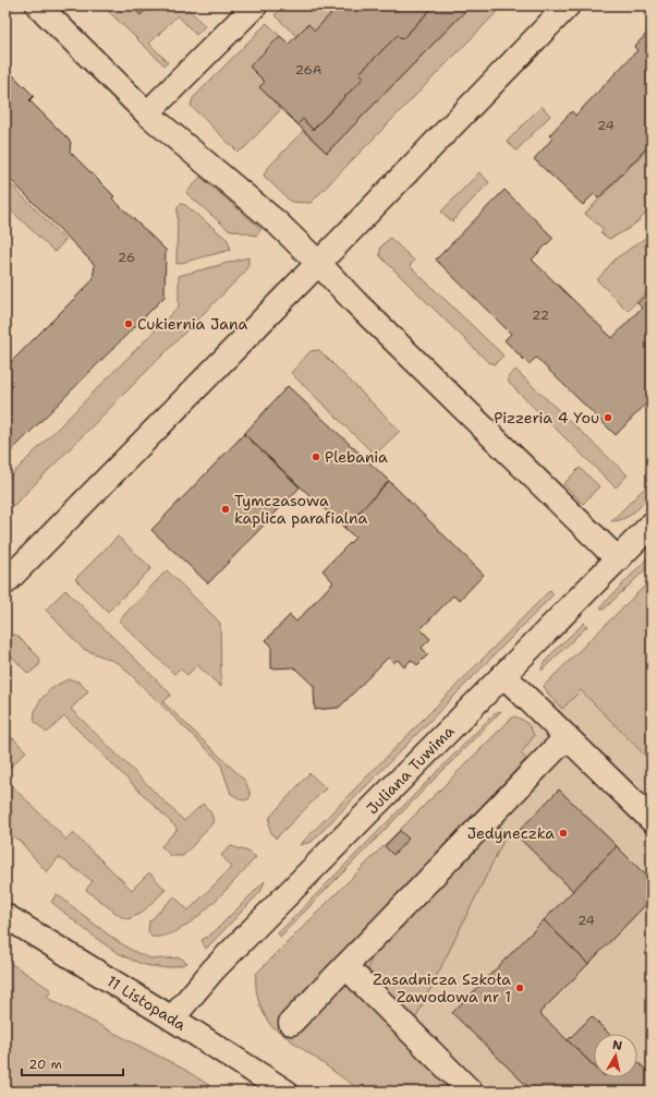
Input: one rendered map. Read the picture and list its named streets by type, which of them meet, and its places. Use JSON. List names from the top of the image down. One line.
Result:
{"streets":{"street":["Juliana Tuwima","11 Listopada"]},"crossings":[["Juliana Tuwima","11 Listopada"]],"places":["Cukiernia Jana","Pizzeria 4 You","Plebania","Tymczasowa kaplica parafialna","Jedyneczka","Zasadnicza Szkoła Zawodowa nr 1"],"house_numbers":["26A","24","26","22","24"],"scale_bar":"20 m","north":"top"}
